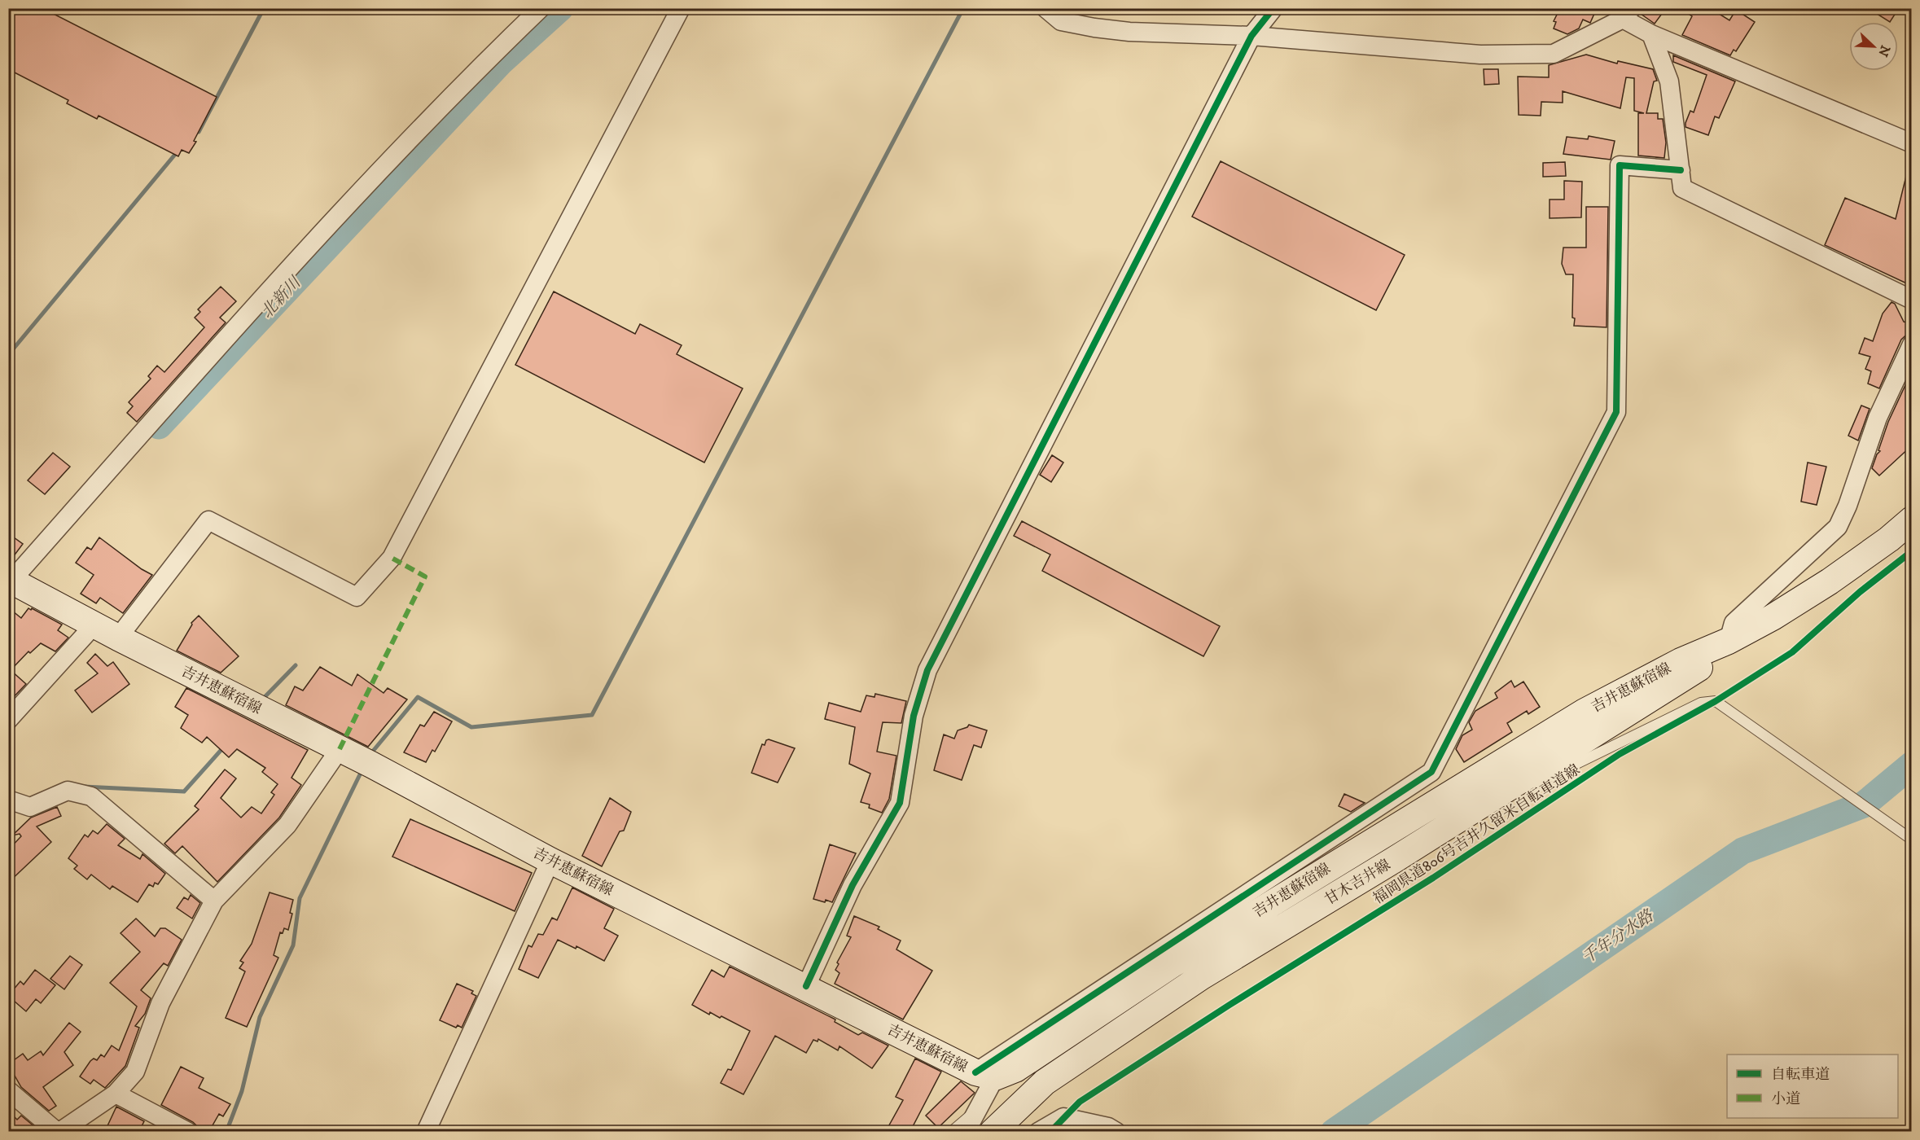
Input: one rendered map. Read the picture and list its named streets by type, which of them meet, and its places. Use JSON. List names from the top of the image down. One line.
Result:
{"streets":{"main road":["吉井恵蘇宿線","甘木吉井線"],"cycle path":["福岡県道806号吉井久留米自転車道線"]},"crossings":[["吉井恵蘇宿線","甘木吉井線"]],"water":["北新川","千年分水路"],"legend":["自転車道","小道"],"north":"bottom right"}
